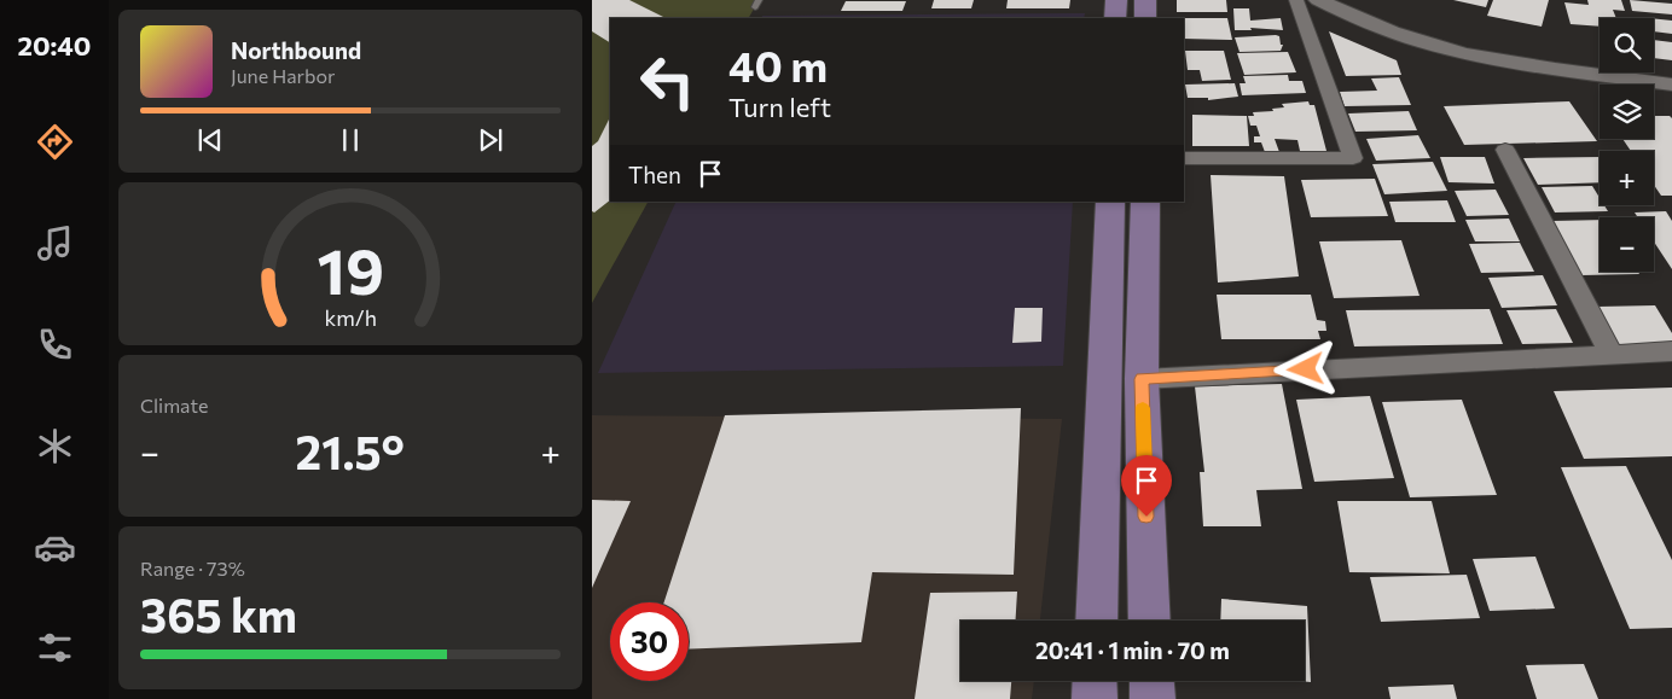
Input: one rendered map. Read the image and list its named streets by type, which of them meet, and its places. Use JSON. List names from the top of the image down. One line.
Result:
{"page":{"tabs":"20:40","map_buttons":["+","−"],"turn":["40 m","Turn left"],"song":["Northbound","June Harbor"],"then":"Then","tile":["Climate",["Range · 73%","365 km"]],"heat":["−","21.5°","+"],"limit":"30","trip":"20:41 · 1 min · 70 m","gauge":["19","km/h"]}}
